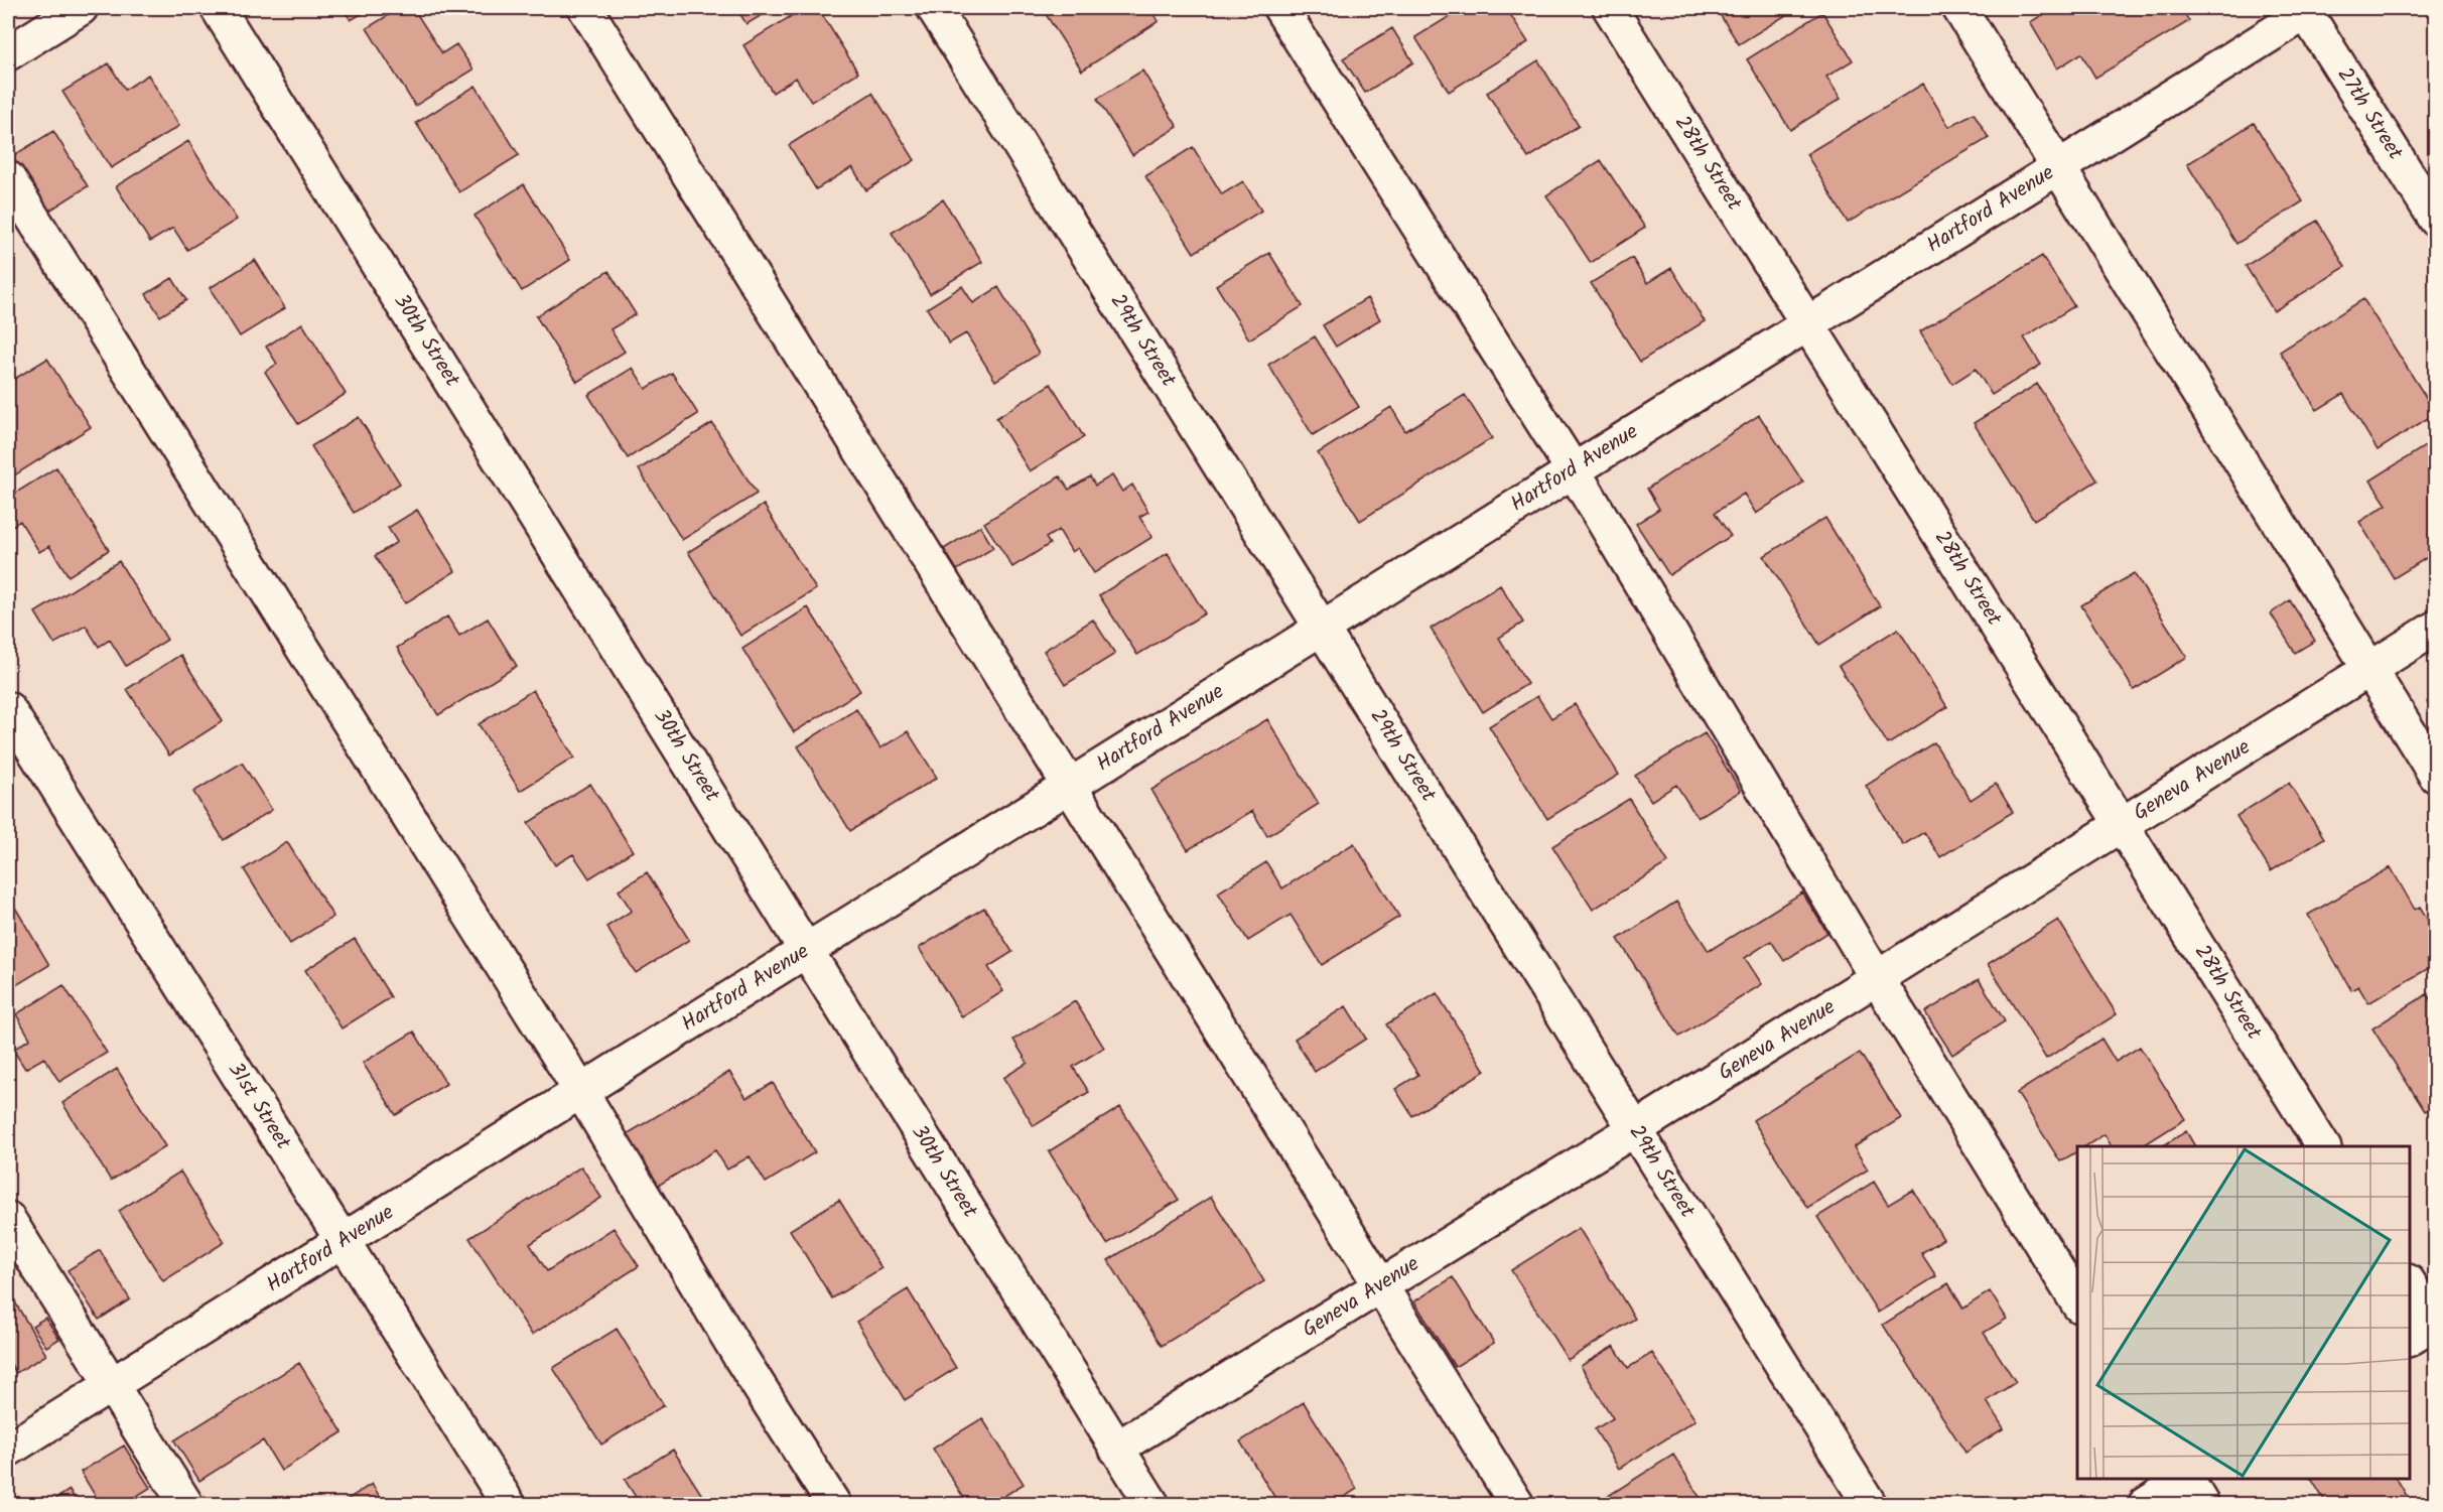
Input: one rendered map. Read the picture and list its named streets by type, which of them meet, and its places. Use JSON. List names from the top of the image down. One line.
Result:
{"streets":{"street":["27th Street","28th Street","Hartford Avenue","30th Street","29th Street","Geneva Avenue","31st Street"]},"crossings":[["27th Street","Hartford Avenue"],["28th Street","Hartford Avenue"],["28th Street","Geneva Avenue"],["Hartford Avenue","30th Street"],["Hartford Avenue","29th Street"],["Hartford Avenue","31st Street"],["30th Street","Geneva Avenue"],["29th Street","Geneva Avenue"]]}
